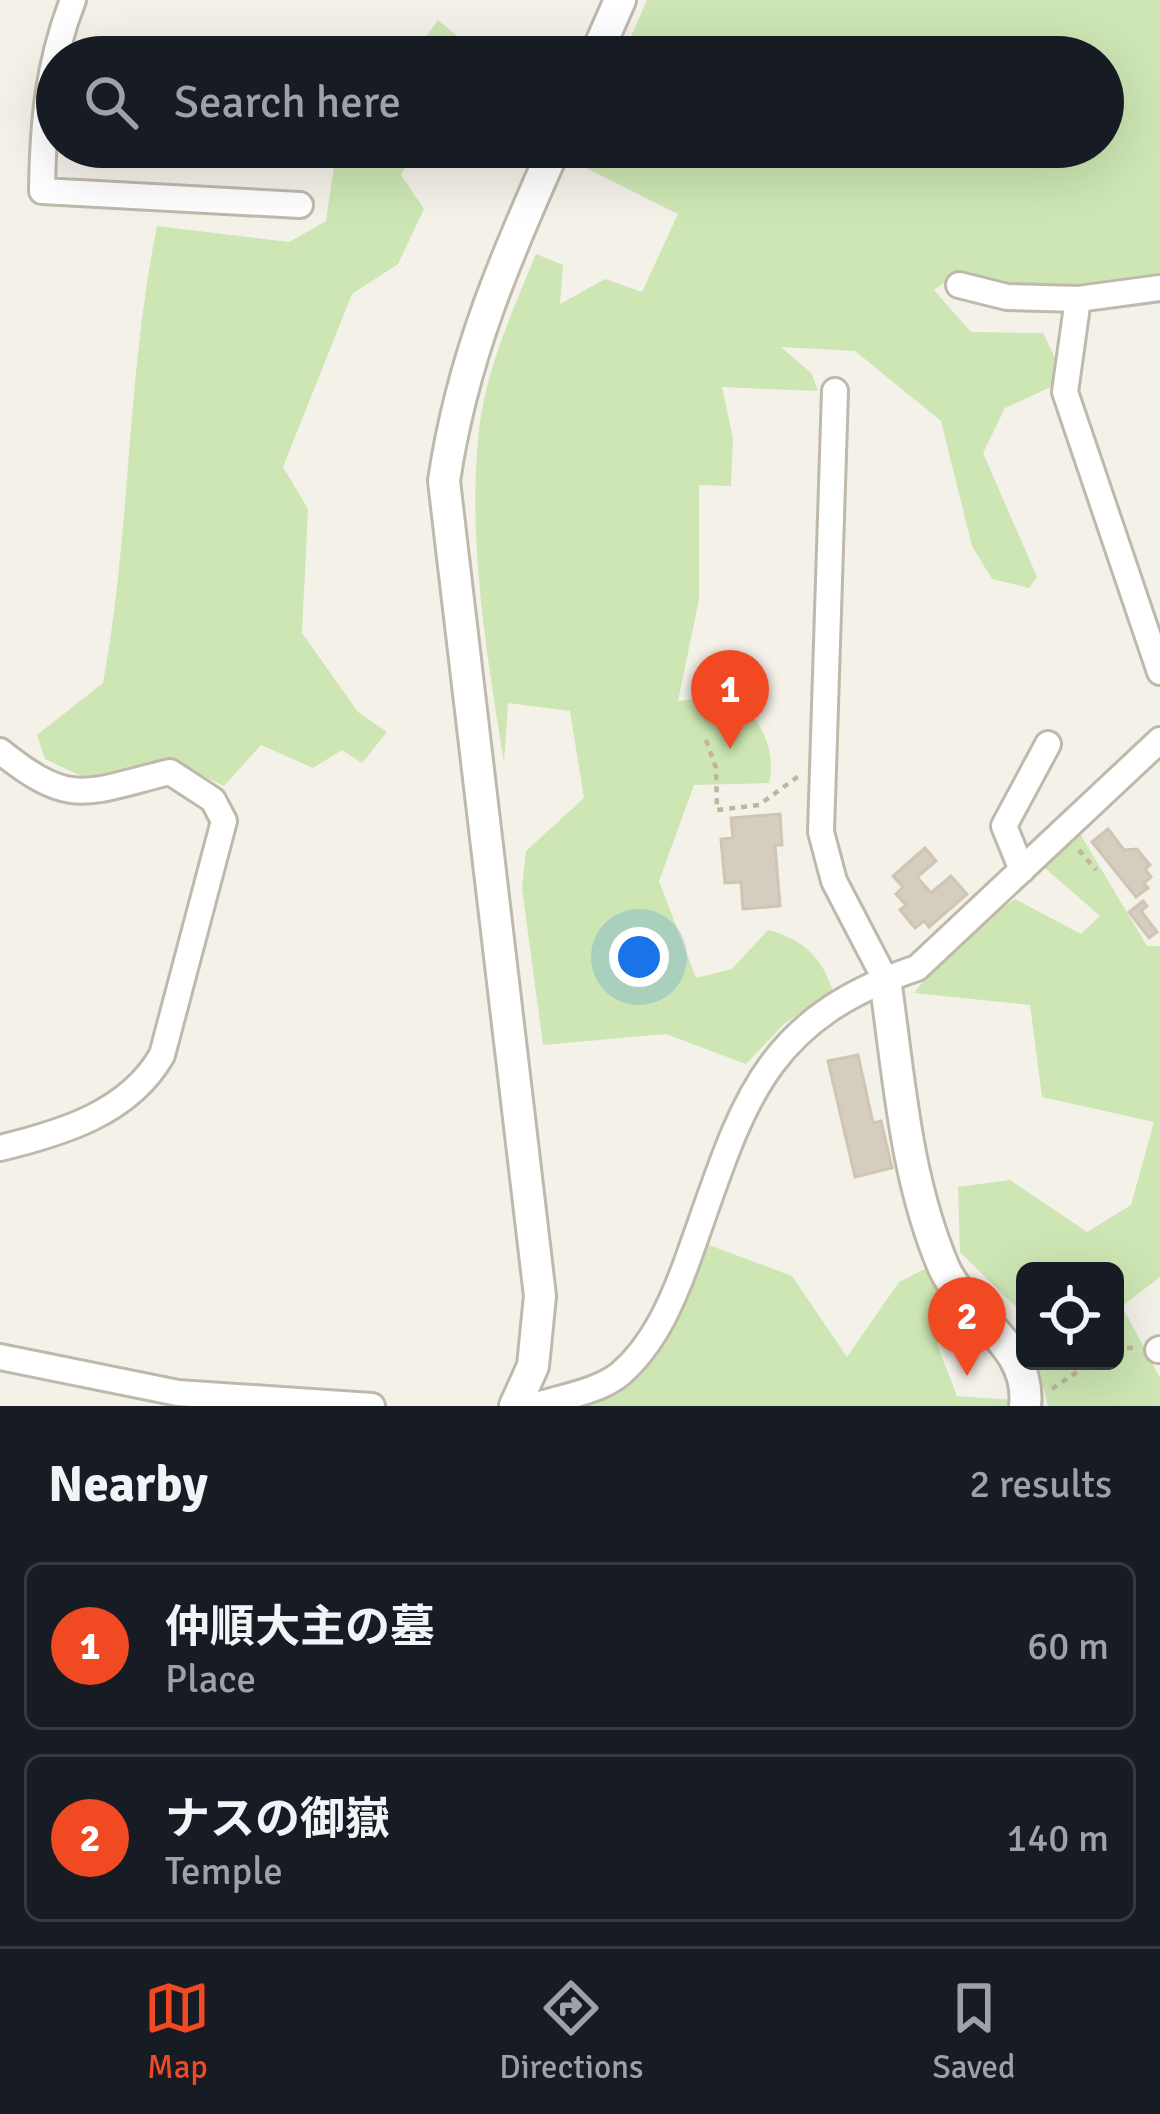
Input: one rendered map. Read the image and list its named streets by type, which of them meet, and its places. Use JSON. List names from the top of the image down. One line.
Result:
{"page":{"search":"Search here","pins":["1","2"],"heading":["Nearby","2 results"],"list":[{"mark":"1","name":"仲順大主の墓","note":"Place","value":"60 m"},{"mark":"2","name":"ナスの御嶽","note":"Temple","value":"140 m"}],"nav":["Map","Directions","Saved"]}}
